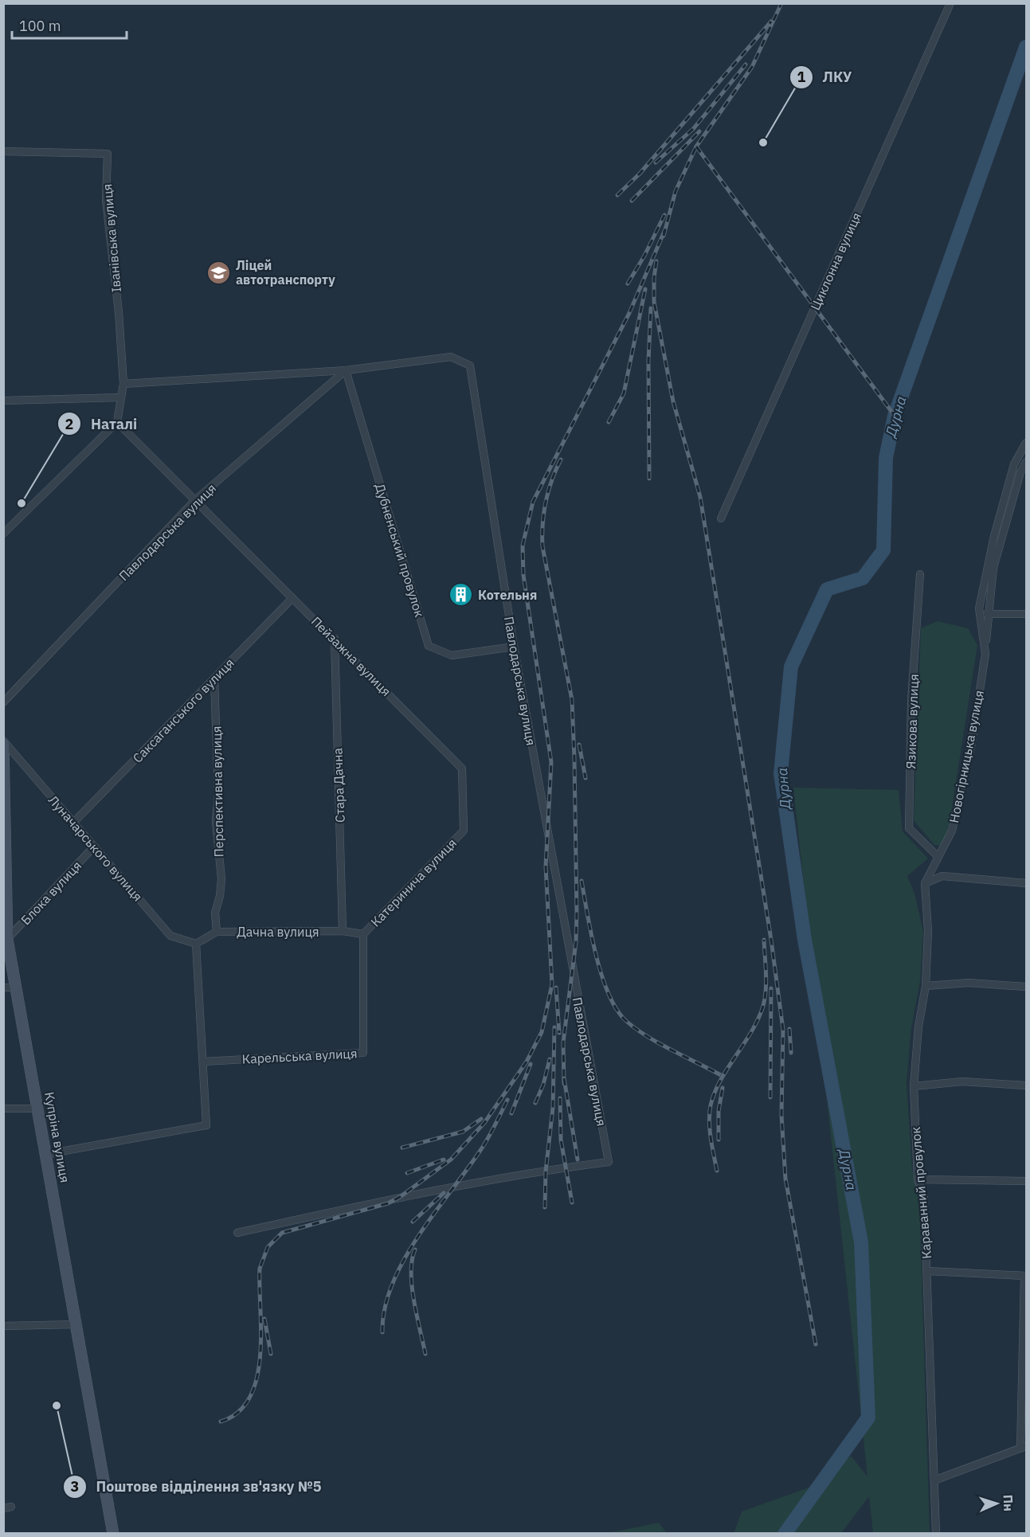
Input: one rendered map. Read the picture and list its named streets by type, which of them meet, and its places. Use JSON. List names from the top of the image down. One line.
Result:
{"streets":{"main road":["Купріна вулиця"],"street":["Іванівська вулиця","Циклонна вулиця","Павлодарська вулиця","Дубненський провулок","Пейзажна вулиця","Саксаганського вулиця","Язикова вулиця","Новогірницька вулиця","Стара Дачна","Перспективна вулиця","Луначарського вулиця","Катеринича вулиця","Блока вулиця","Дачна вулиця","Карельська вулиця","Караванний провулок"]},"crossings":[["Павлодарська вулиця","Дубненський провулок"],["Павлодарська вулиця","Пейзажна вулиця"],["Пейзажна вулиця","Саксаганського вулиця"],["Пейзажна вулиця","Стара Дачна"],["Пейзажна вулиця","Катеринича вулиця"],["Саксаганського вулиця","Перспективна вулиця"],["Саксаганського вулиця","Луначарського вулиця"],["Язикова вулиця","Новогірницька вулиця"],["Стара Дачна","Дачна вулиця"],["Перспективна вулиця","Дачна вулиця"],["Луначарського вулиця","Блока вулиця"],["Луначарського вулиця","Дачна вулиця"],["Луначарського вулиця","Купріна вулиця"],["Катеринича вулиця","Дачна вулиця"],["Катеринича вулиця","Карельська вулиця"],["Блока вулиця","Купріна вулиця"],["Дачна вулиця","Карельська вулиця"]],"water":["Дурна"],"places":{"other":["ЛКУ","Наталі","Поштове відділення зв'язку №5"],"school or university":["Ліцей автотранспорту"],"building":["Котельня"]},"scale_bar":"100 m","north":"right"}
